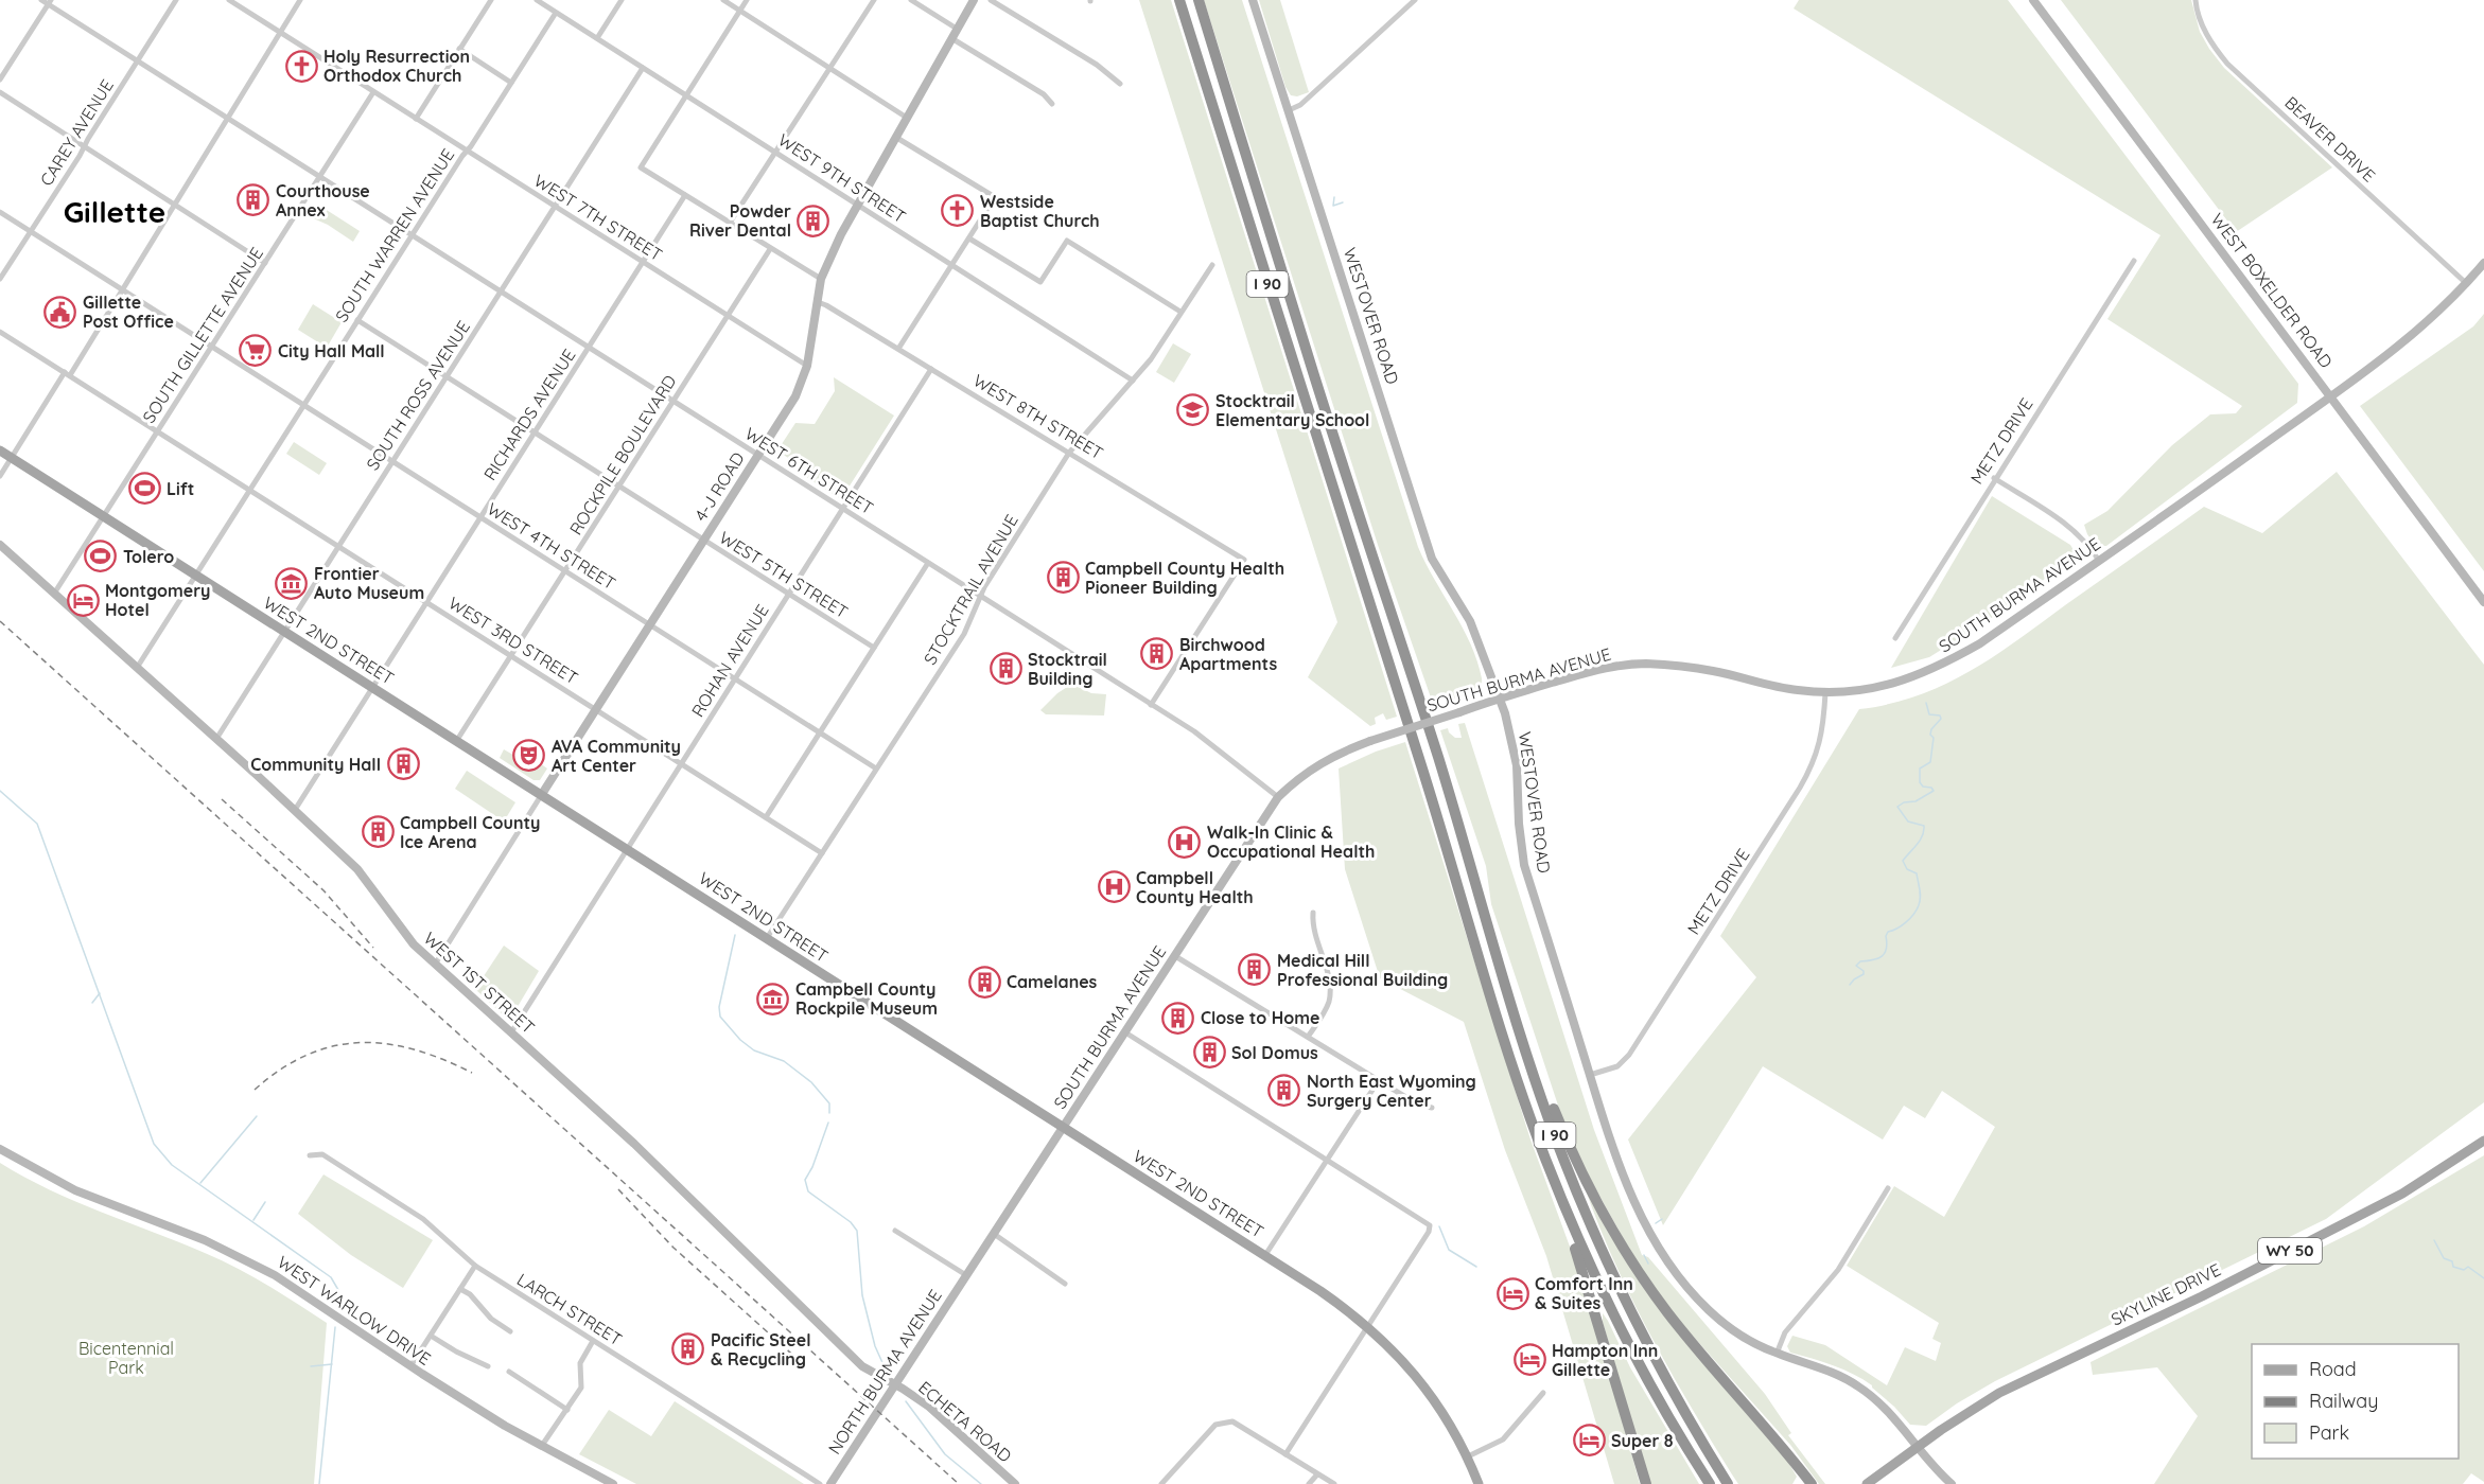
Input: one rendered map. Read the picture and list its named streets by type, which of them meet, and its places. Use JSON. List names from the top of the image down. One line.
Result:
{"streets":{"highway":["I 90"],"main road":["WEST 2ND STREET","WY 50","SKYLINE DRIVE"],"street":["CAREY AVENUE","BEAVER DRIVE","WEST 9TH STREET","WEST 7TH STREET","SOUTH WARREN AVENUE","WEST BOXELDER ROAD","WESTOVER ROAD","SOUTH GILLETTE AVENUE","SOUTH ROSS AVENUE","RICHARDS AVENUE","WEST 8TH STREET","METZ DRIVE","ROCKPILE BOULEVARD","WEST 6TH STREET","4-J ROAD","WEST 4TH STREET","WEST 5TH STREET","STOCKTRAIL AVENUE","SOUTH BURMA AVENUE","WEST 3RD STREET","ROHAN AVENUE","WEST 1ST STREET","LARCH STREET","WEST WARLOW DRIVE","NORTH BURMA AVENUE","ECHETA ROAD"]},"crossings":[["CAREY AVENUE","WEST 6TH STREET"],["CAREY AVENUE","WEST 4TH STREET"],["BEAVER DRIVE","SOUTH BURMA AVENUE"],["WEST 9TH STREET","SOUTH WARREN AVENUE"],["WEST 9TH STREET","SOUTH ROSS AVENUE"],["WEST 9TH STREET","4-J ROAD"],["WEST 9TH STREET","STOCKTRAIL AVENUE"],["WEST 7TH STREET","SOUTH WARREN AVENUE"],["WEST 7TH STREET","SOUTH GILLETTE AVENUE"],["WEST 7TH STREET","SOUTH ROSS AVENUE"],["WEST 7TH STREET","RICHARDS AVENUE"],["WEST 7TH STREET","ROCKPILE BOULEVARD"],["WEST 7TH STREET","4-J ROAD"],["SOUTH WARREN AVENUE","WEST 6TH STREET"],["SOUTH WARREN AVENUE","WEST 4TH STREET"],["SOUTH WARREN AVENUE","WEST 5TH STREET"],["SOUTH WARREN AVENUE","WEST 2ND STREET"],["SOUTH WARREN AVENUE","WEST 3RD STREET"],["SOUTH WARREN AVENUE","WEST 1ST STREET"],["WEST BOXELDER ROAD","SOUTH BURMA AVENUE"],["WESTOVER ROAD","METZ DRIVE"],["WESTOVER ROAD","SOUTH BURMA AVENUE"],["WESTOVER ROAD","SKYLINE DRIVE"],["SOUTH GILLETTE AVENUE","WEST 6TH STREET"],["SOUTH GILLETTE AVENUE","WEST 4TH STREET"],["SOUTH GILLETTE AVENUE","WEST 2ND STREET"],["SOUTH GILLETTE AVENUE","WEST 3RD STREET"],["SOUTH GILLETTE AVENUE","WEST 1ST STREET"],["SOUTH ROSS AVENUE","WEST 6TH STREET"],["SOUTH ROSS AVENUE","WEST 4TH STREET"],["SOUTH ROSS AVENUE","WEST 5TH STREET"],["SOUTH ROSS AVENUE","WEST 2ND STREET"],["SOUTH ROSS AVENUE","WEST 3RD STREET"],["SOUTH ROSS AVENUE","WEST 1ST STREET"],["RICHARDS AVENUE","WEST 6TH STREET"],["RICHARDS AVENUE","WEST 4TH STREET"],["RICHARDS AVENUE","WEST 5TH STREET"],["RICHARDS AVENUE","WEST 2ND STREET"],["RICHARDS AVENUE","WEST 3RD STREET"],["RICHARDS AVENUE","WEST 1ST STREET"],["WEST 8TH STREET","WEST 6TH STREET"],["WEST 8TH STREET","4-J ROAD"],["WEST 8TH STREET","STOCKTRAIL AVENUE"],["WEST 8TH STREET","ROHAN AVENUE"],["METZ DRIVE","SOUTH BURMA AVENUE"],["ROCKPILE BOULEVARD","WEST 6TH STREET"],["ROCKPILE BOULEVARD","WEST 4TH STREET"],["ROCKPILE BOULEVARD","WEST 5TH STREET"],["ROCKPILE BOULEVARD","WEST 2ND STREET"],["ROCKPILE BOULEVARD","WEST 3RD STREET"],["WEST 6TH STREET","4-J ROAD"],["WEST 6TH STREET","STOCKTRAIL AVENUE"],["WEST 6TH STREET","SOUTH BURMA AVENUE"],["WEST 6TH STREET","ROHAN AVENUE"],["4-J ROAD","WEST 4TH STREET"],["4-J ROAD","WEST 5TH STREET"],["4-J ROAD","WEST 2ND STREET"],["4-J ROAD","WEST 3RD STREET"],["4-J ROAD","WEST 1ST STREET"],["WEST 4TH STREET","STOCKTRAIL AVENUE"],["WEST 4TH STREET","ROHAN AVENUE"],["WEST 5TH STREET","ROHAN AVENUE"],["STOCKTRAIL AVENUE","WEST 2ND STREET"],["STOCKTRAIL AVENUE","WEST 3RD STREET"],["SOUTH BURMA AVENUE","WEST 2ND STREET"],["SOUTH BURMA AVENUE","NORTH BURMA AVENUE"],["WEST 2ND STREET","ROHAN AVENUE"],["WEST 3RD STREET","ROHAN AVENUE"],["ROHAN AVENUE","WEST 1ST STREET"],["WEST 1ST STREET","NORTH BURMA AVENUE"],["WEST 1ST STREET","ECHETA ROAD"],["NORTH BURMA AVENUE","ECHETA ROAD"]],"districts":["Gillette"],"parks":["Bicentennial Park"],"places":{"church":["Holy Resurrection Orthodox Church","Westside Baptist Church"],"building":["Courthouse Annex","Powder River Dental","Campbell County Health Pioneer Building","Birchwood Apartments","Stocktrail Building","Community Hall","Campbell County Ice Arena","Medical Hill Professional Building","Camelanes","Close to Home","Sol Domus","North East Wyoming Surgery Center","Pacific Steel & Recycling"],"public building":["Gillette Post Office"],"supermarket":["City Hall Mall"],"school or university":["Stocktrail Elementary School"],"sports":["Lift","Tolero"],"museum":["Frontier Auto Museum","Campbell County Rockpile Museum"],"hotel":["Montgomery Hotel","Comfort Inn & Suites","Hampton Inn Gillette","Super 8"],"theatre":["AVA Community Art Center"],"hospital":["Walk-In Clinic & Occupational Health","Campbell County Health"]},"legend":["Road","Railway","Park"]}
